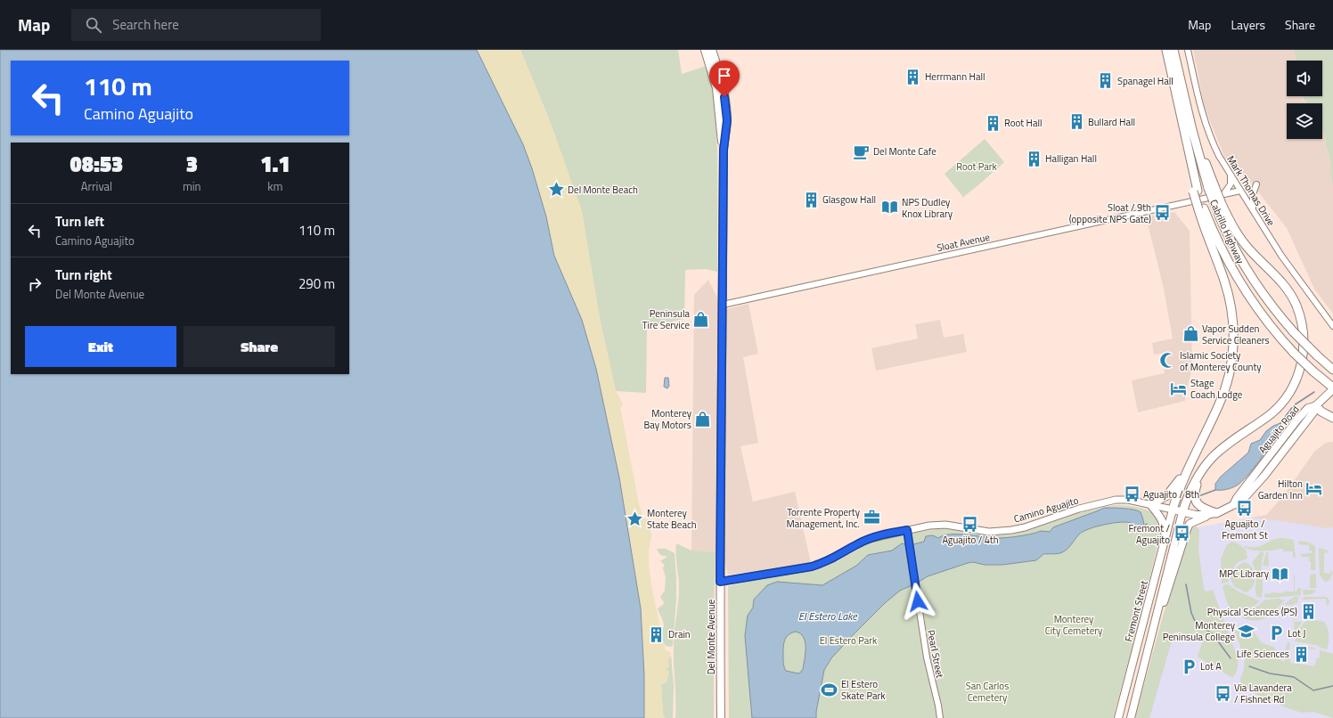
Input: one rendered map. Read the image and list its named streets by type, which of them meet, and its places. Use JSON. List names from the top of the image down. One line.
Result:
{"streets":{"highway":["Cabrillo Highway"],"main road":["Aguajito Road","Camino Aguajito","Fremont Street","Del Monte Avenue"],"street":["Mark Thomas Drive","Sloat Avenue","Pearl Street"]},"crossings":[["Mark Thomas Drive","Sloat Avenue"],["Sloat Avenue","Del Monte Avenue"],["Aguajito Road","Camino Aguajito"],["Camino Aguajito","Fremont Street"],["Camino Aguajito","Del Monte Avenue"],["Camino Aguajito","Pearl Street"]],"water":["El Estero Lake"],"parks":["Root Park","Monterey City Cemetery","El Estero Park","San Carlos Cemetery"],"places":{"building":["Herrmann Hall","Spanagel Hall","Bullard Hall","Root Hall","Halligan Hall","Glasgow Hall","Physical Sciences (PS)","Drain","Life Sciences"],"cafe":["Del Monte Cafe"],"place":["Del Monte Beach","Monterey State Beach"],"library":["NPS Dudley Knox Library","MPC Library"],"bus stop":["Sloat / 9th (opposite NPS Gate)","Aguajito / 8th","Aguajito / Fremont St","Aguajito / 4th","Fremont / Aguajito","Via Lavandera / Fishnet Rd"],"shop":["Peninsula Tire Service","Vapor Sudden Service Cleaners","Monterey Bay Motors"],"mosque":["Islamic Society of Monterey County"],"hotel":["Stage Coach Lodge","Hilton Garden Inn"],"office":["Torrente Property Management, Inc."],"school or university":["Monterey Peninsula College"],"parking":["Lot J","Lot A"],"sports":["El Estero Skate Park"]},"page":{"header":"Map","search":"Search here","nav":["Map","Layers","Share"],"turn":["110 m","Camino Aguajito"],"eta":["08:53","Arrival","3","min","1.1","km"],"list":[{"name":"Turn left","note":"Camino Aguajito","value":"110 m"},{"name":"Turn right","note":"Del Monte Avenue","value":"290 m"}],"buttons":["Exit","Share"]}}
